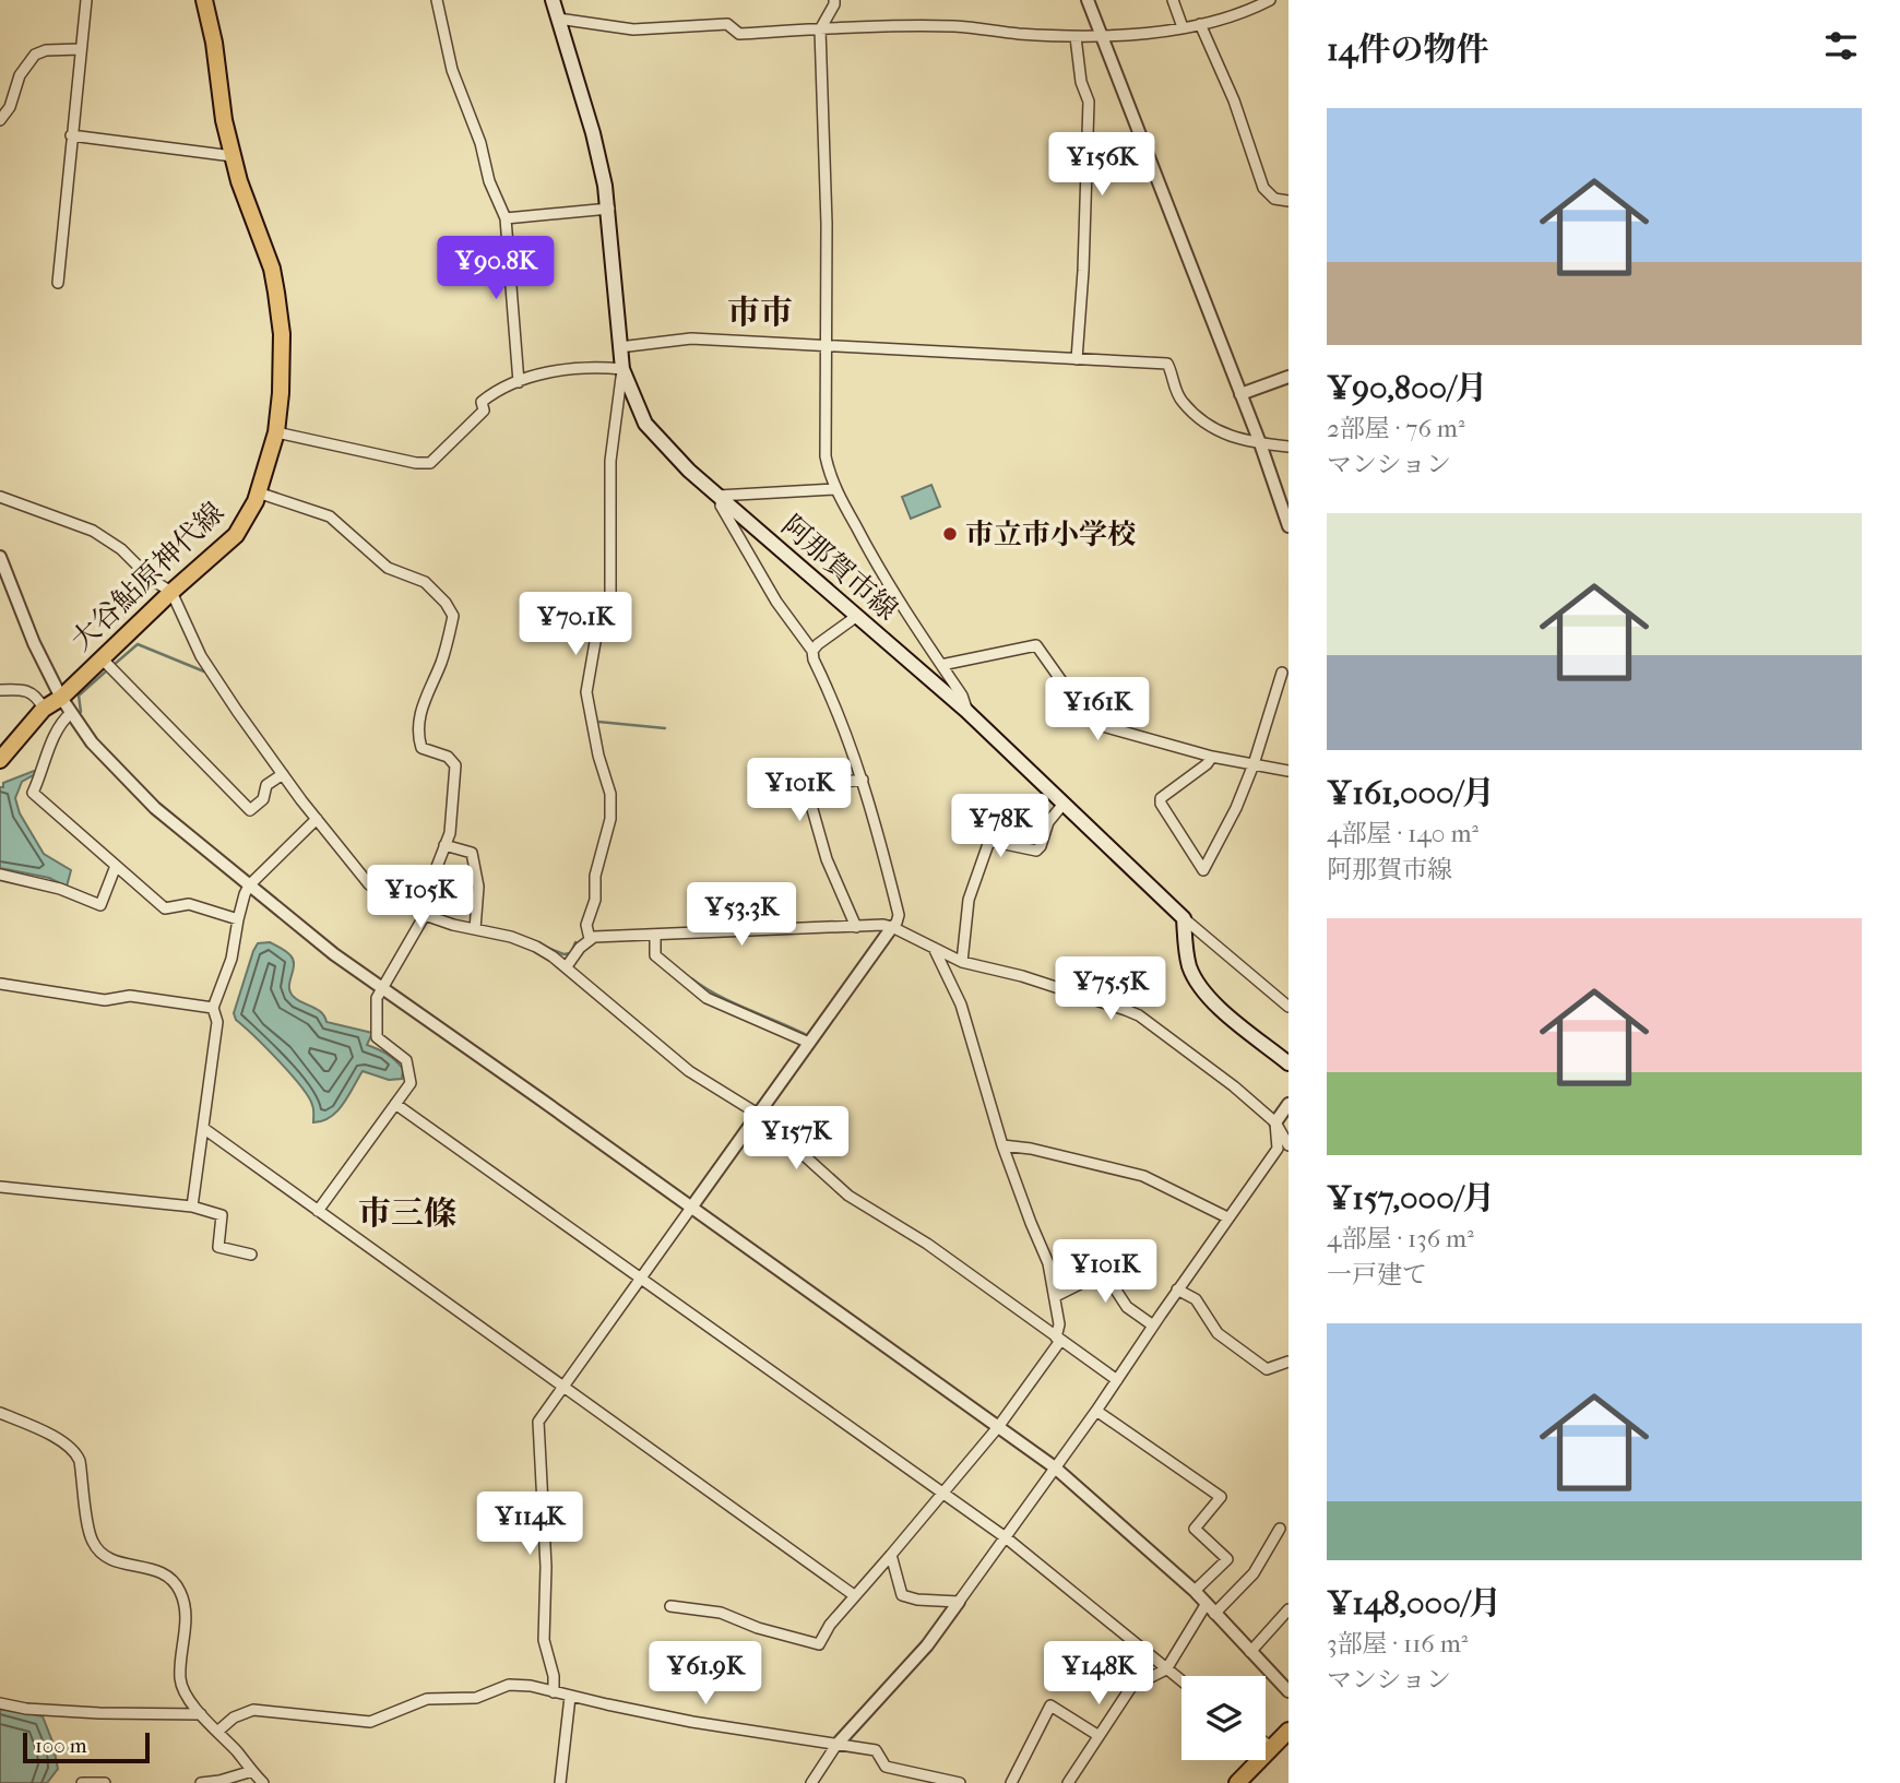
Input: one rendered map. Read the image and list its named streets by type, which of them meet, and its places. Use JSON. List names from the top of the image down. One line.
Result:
{"streets":{"main road":["阿那賀市線","大谷鮎原神代線"]},"districts":["市市","市三條"],"places":["市立市小学校"],"scale_bar":"100 m","page":{"heading":"14件の物件","list":[{"name":"¥90,800/月","note":"2部屋 · 76 m² · マンション"},{"name":"¥161,000/月","note":"4部屋 · 140 m² · 阿那賀市線"},{"name":"¥157,000/月","note":"4部屋 · 136 m² · 一戸建て"},{"name":"¥148,000/月","note":"3部屋 · 116 m² · マンション"}],"price":["¥156K","¥90.8K","¥70.1K","¥161K","¥101K","¥78K","¥105K","¥53.3K","¥75.5K","¥157K","¥101K","¥114K","¥61.9K","¥148K"],"scale":"100 m"}}
